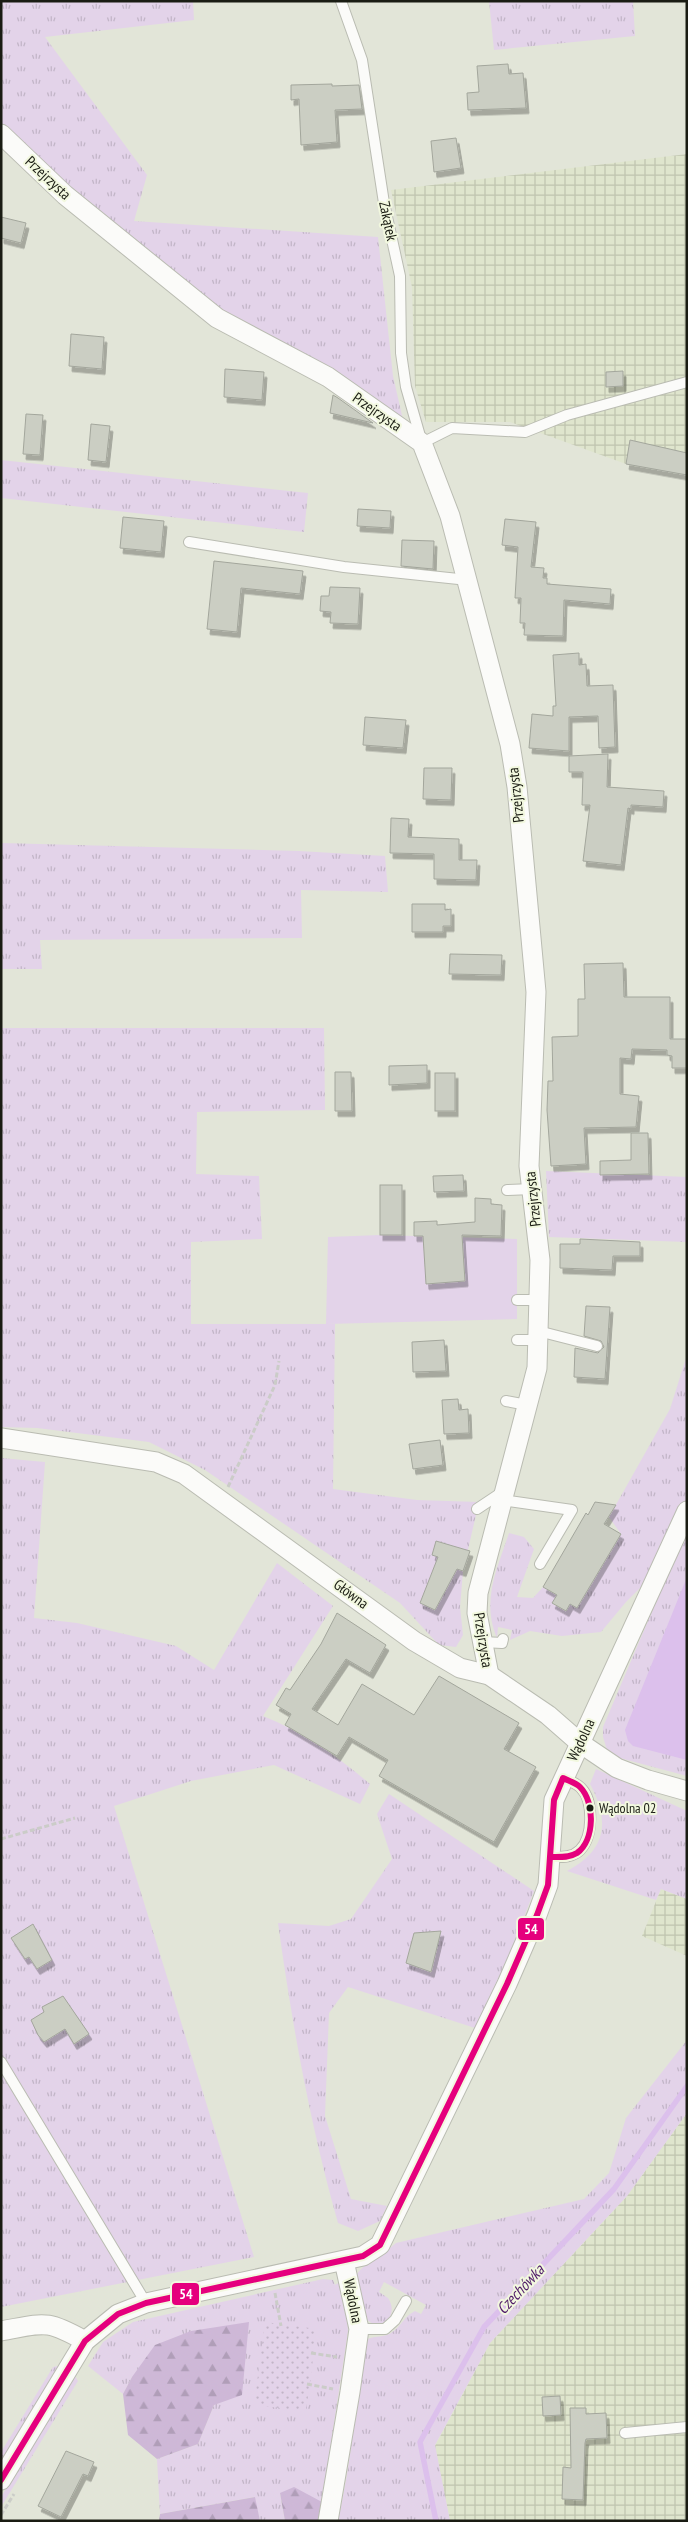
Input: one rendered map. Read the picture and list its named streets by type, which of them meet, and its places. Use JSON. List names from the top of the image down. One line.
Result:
{"streets":{"street":["Przejrzysta","Główna","Wądolna"],"lane":["Zakątek"]},"crossings":[["Przejrzysta","Zakątek"],["Przejrzysta","Główna"],["Główna","Wądolna"]],"water":["Czechówka"],"places":["Wądolna 02"],"lines":["transit line 54"]}
